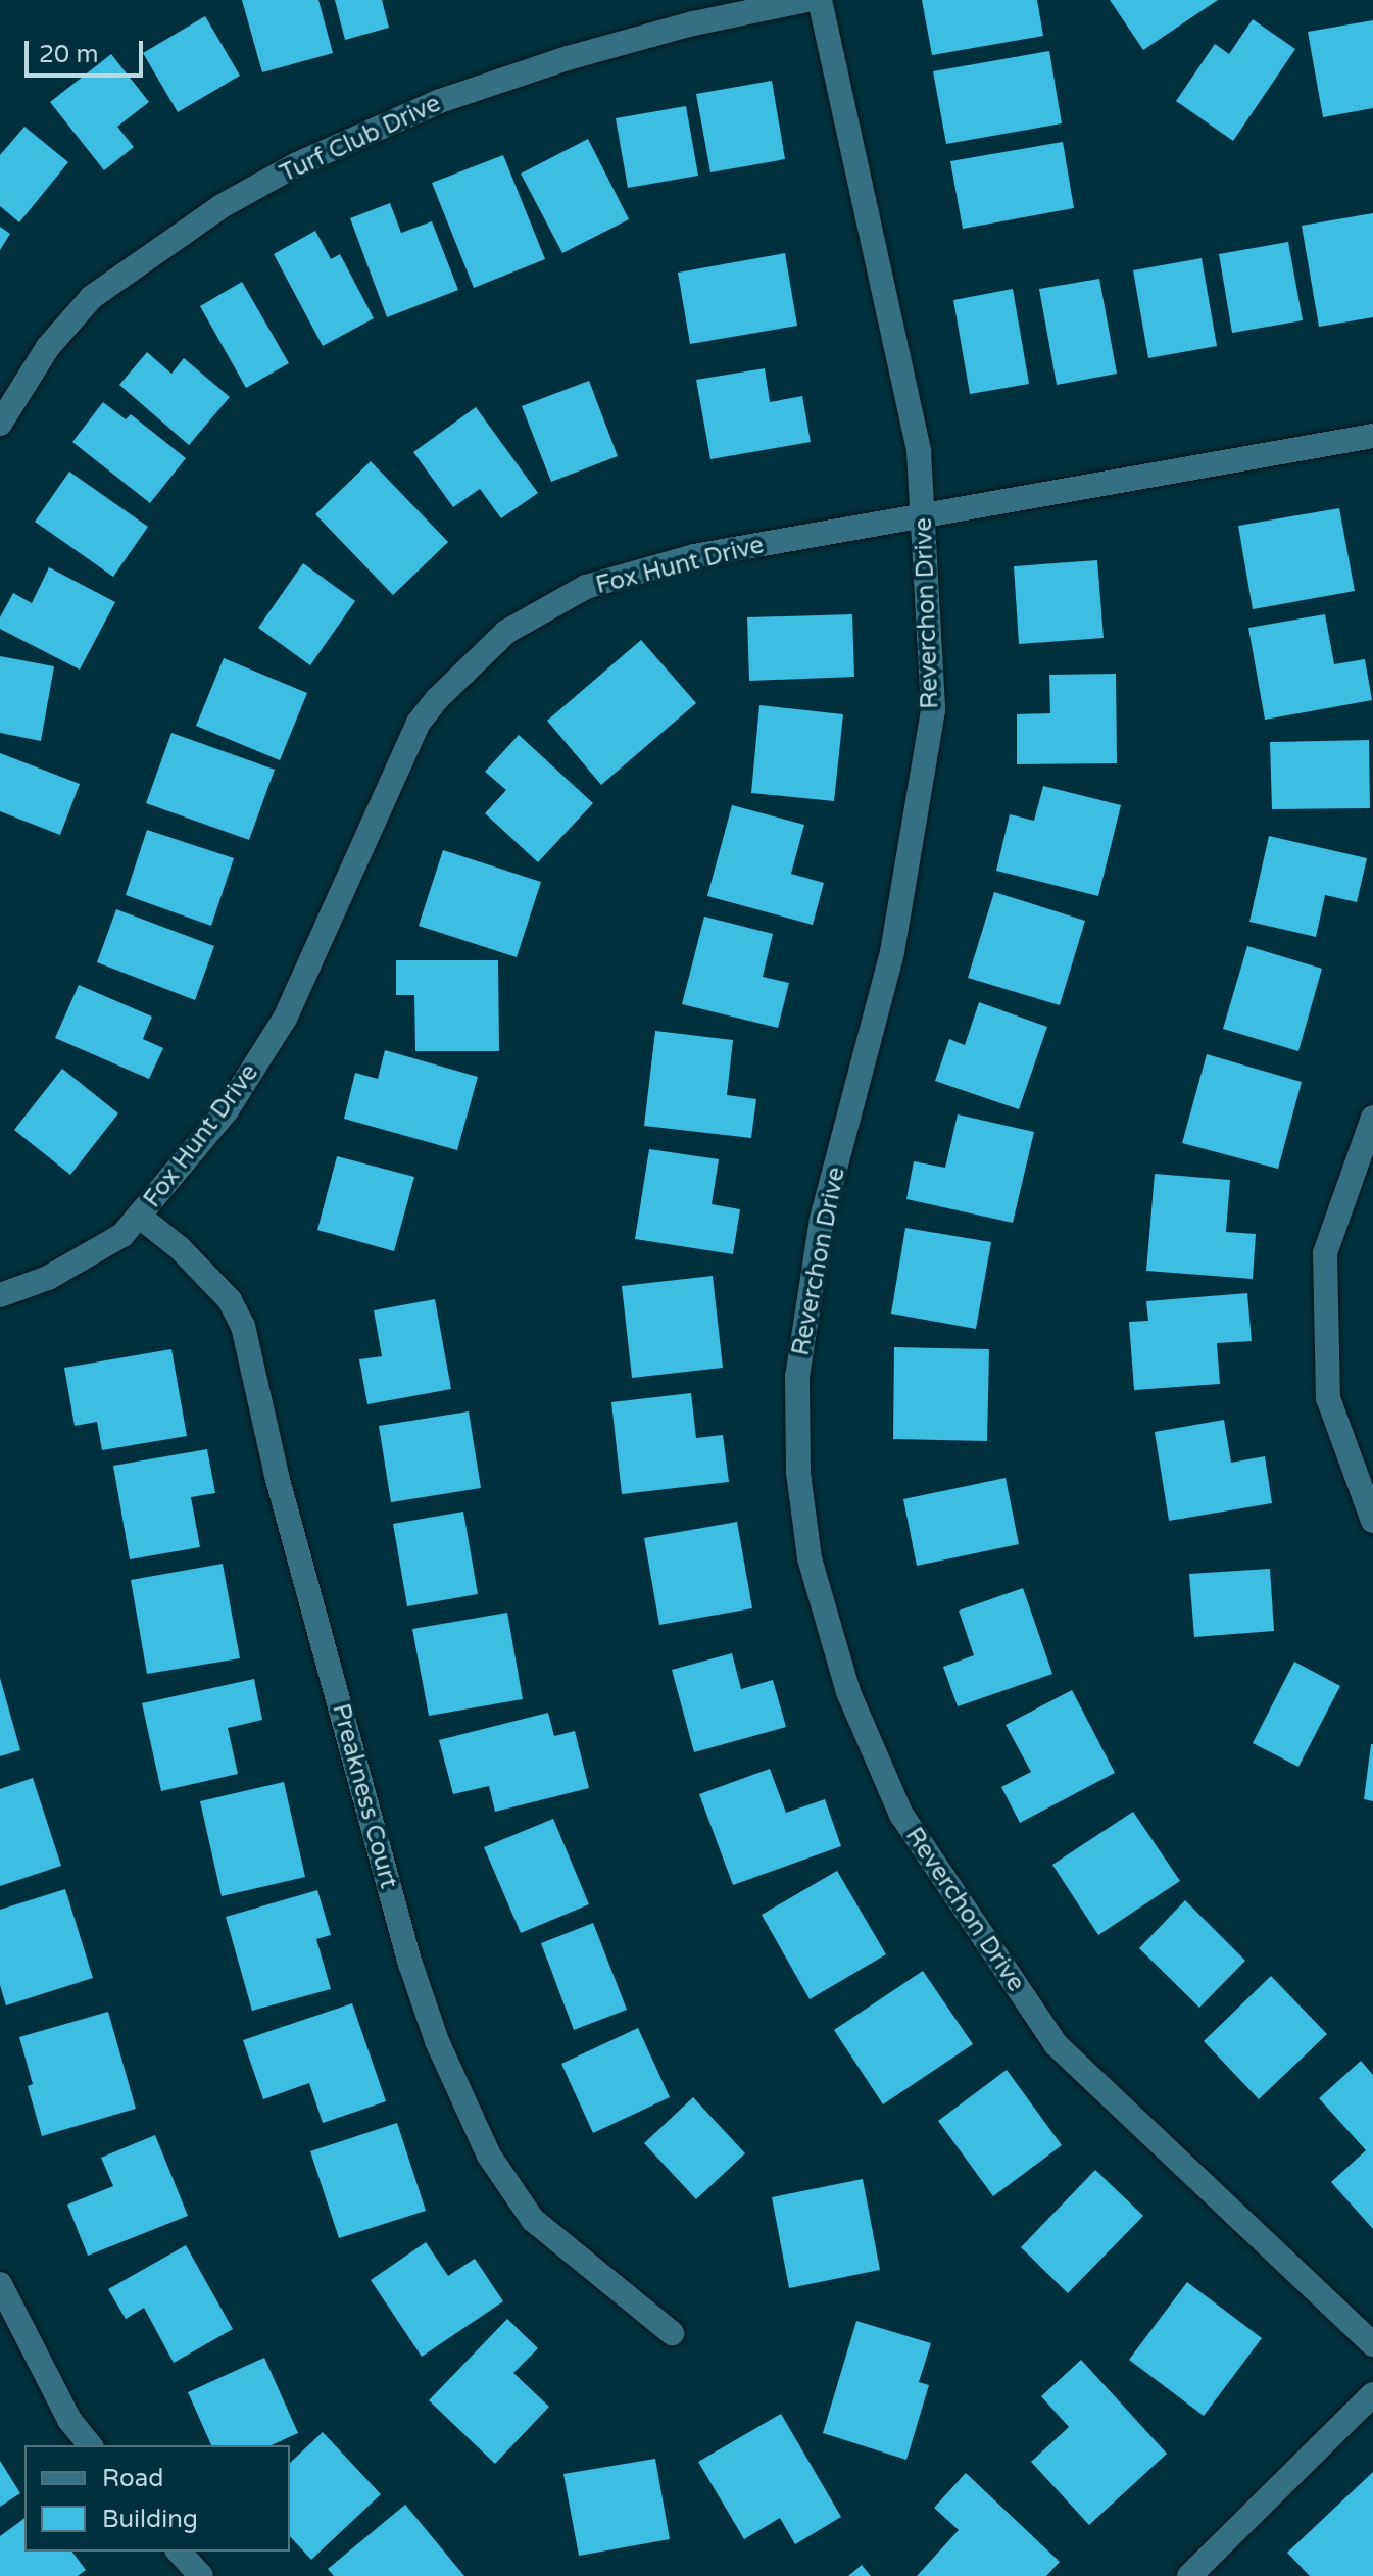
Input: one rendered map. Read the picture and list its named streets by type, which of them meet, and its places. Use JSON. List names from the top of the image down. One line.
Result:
{"streets":{"street":["Turf Club Drive","Fox Hunt Drive","Reverchon Drive","Preakness Court"]},"crossings":[["Fox Hunt Drive","Reverchon Drive"],["Fox Hunt Drive","Preakness Court"]],"legend":["Road","Building"],"scale_bar":"20 m"}
